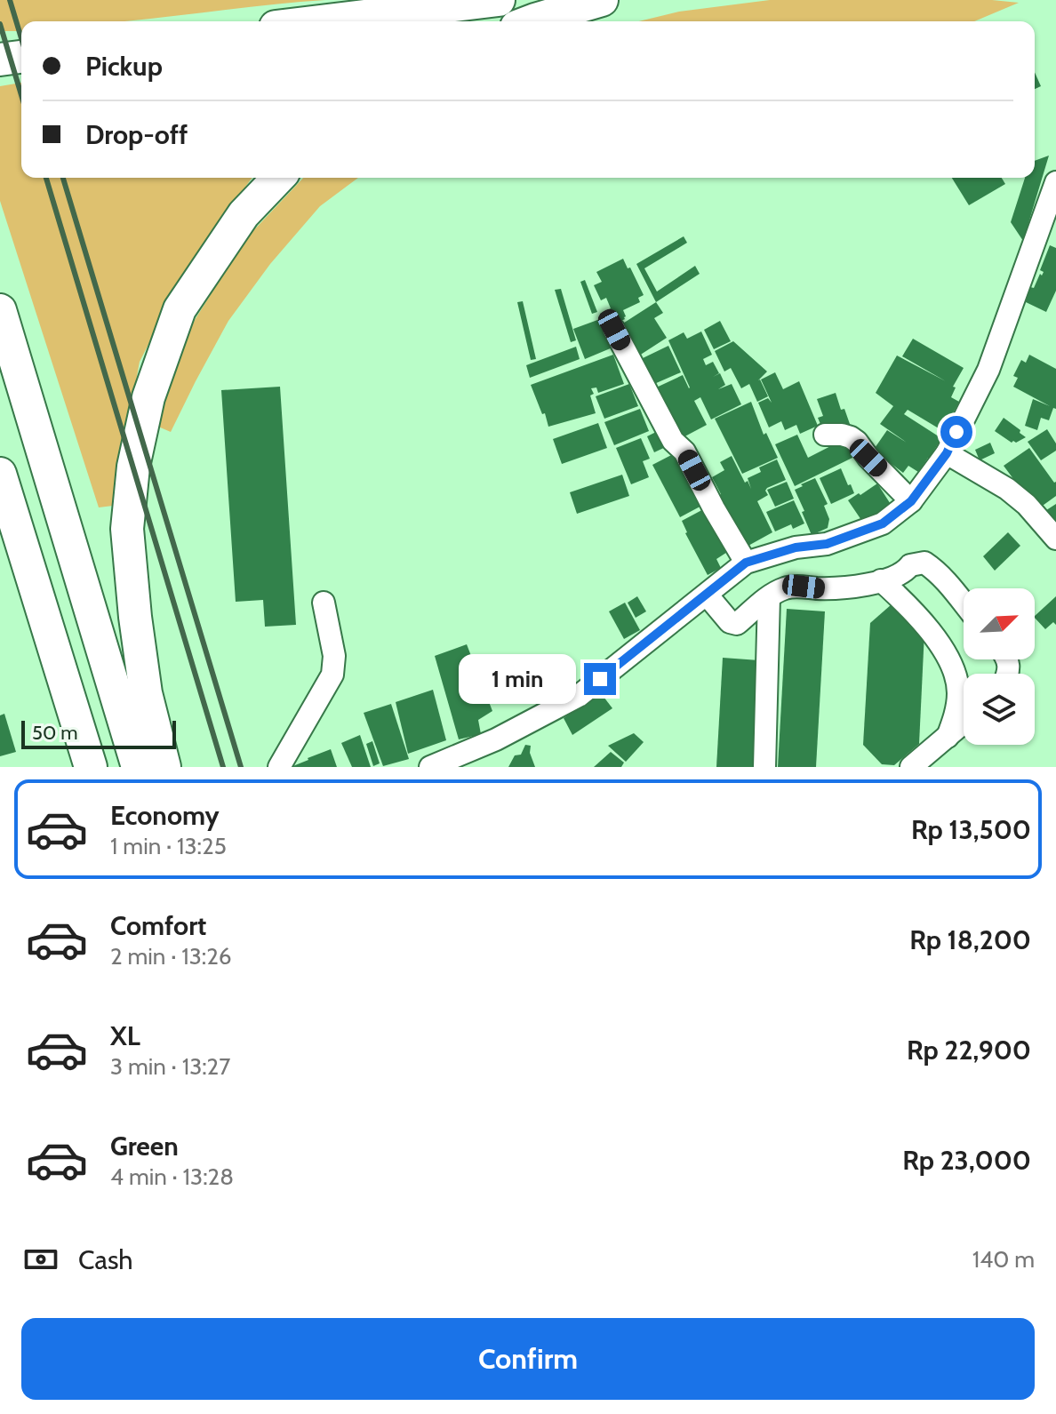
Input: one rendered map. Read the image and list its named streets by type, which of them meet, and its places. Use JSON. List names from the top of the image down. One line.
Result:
{"scale_bar":"50 m","north":"top right","page":{"banner":["Pickup","Drop-off"],"bubble":"1 min","scale":"50 m","list":[{"name":"Economy","note":"1 min · 13:25","value":"Rp 13,500"},{"name":"Comfort","note":"2 min · 13:26","value":"Rp 18,200"},{"name":"XL","note":"3 min · 13:27","value":"Rp 22,900"},{"name":"Green","note":"4 min · 13:28","value":"Rp 23,000"}],"pay":["Cash","140 m"],"buttons":"Confirm"}}
